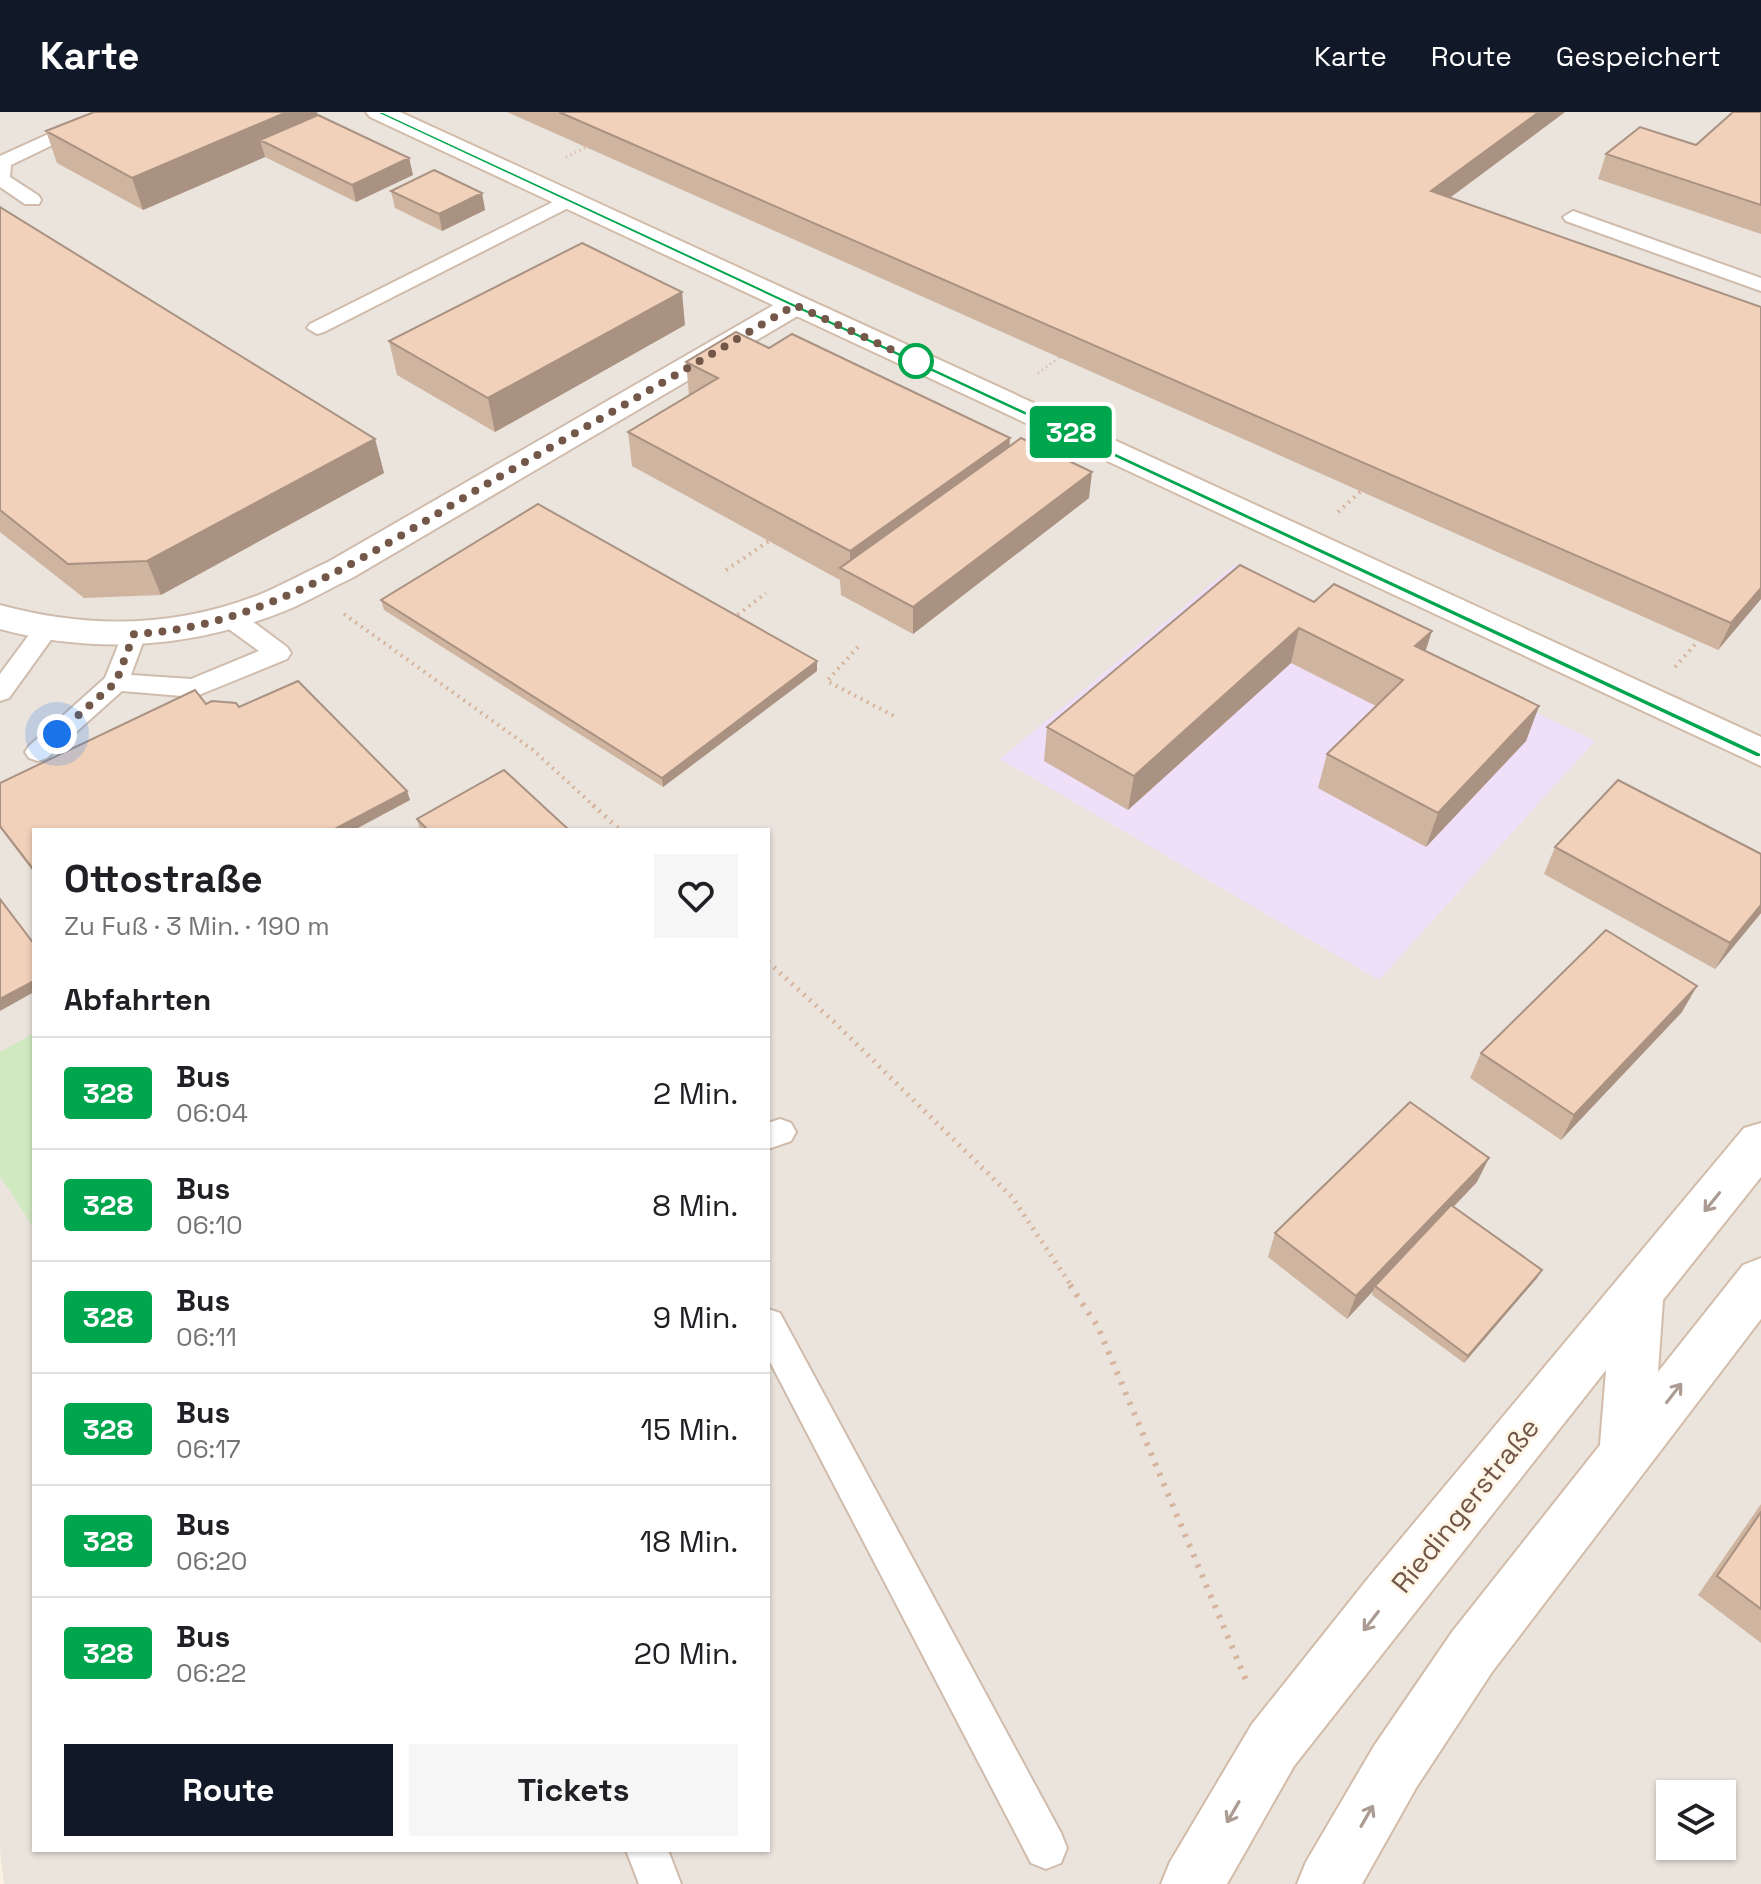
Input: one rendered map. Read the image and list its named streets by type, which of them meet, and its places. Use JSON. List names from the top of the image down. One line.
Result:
{"streets":{"street":["Riedingerstraße"]},"lines":["bus line 328"],"page":{"header":"Karte","nav":["Karte","Route","Gespeichert"],"on_map":"328","heading":[["Ottostraße","Zu Fuß · 3 Min. · 190 m"],"Abfahrten"],"list":[{"mark":"328","name":"Bus","note":"06:04","value":"2 Min."},{"mark":"328","name":"Bus","note":"06:10","value":"8 Min."},{"mark":"328","name":"Bus","note":"06:11","value":"9 Min."},{"mark":"328","name":"Bus","note":"06:17","value":"15 Min."},{"mark":"328","name":"Bus","note":"06:20","value":"18 Min."},{"mark":"328","name":"Bus","note":"06:22","value":"20 Min."}],"buttons":["Route","Tickets"]}}
